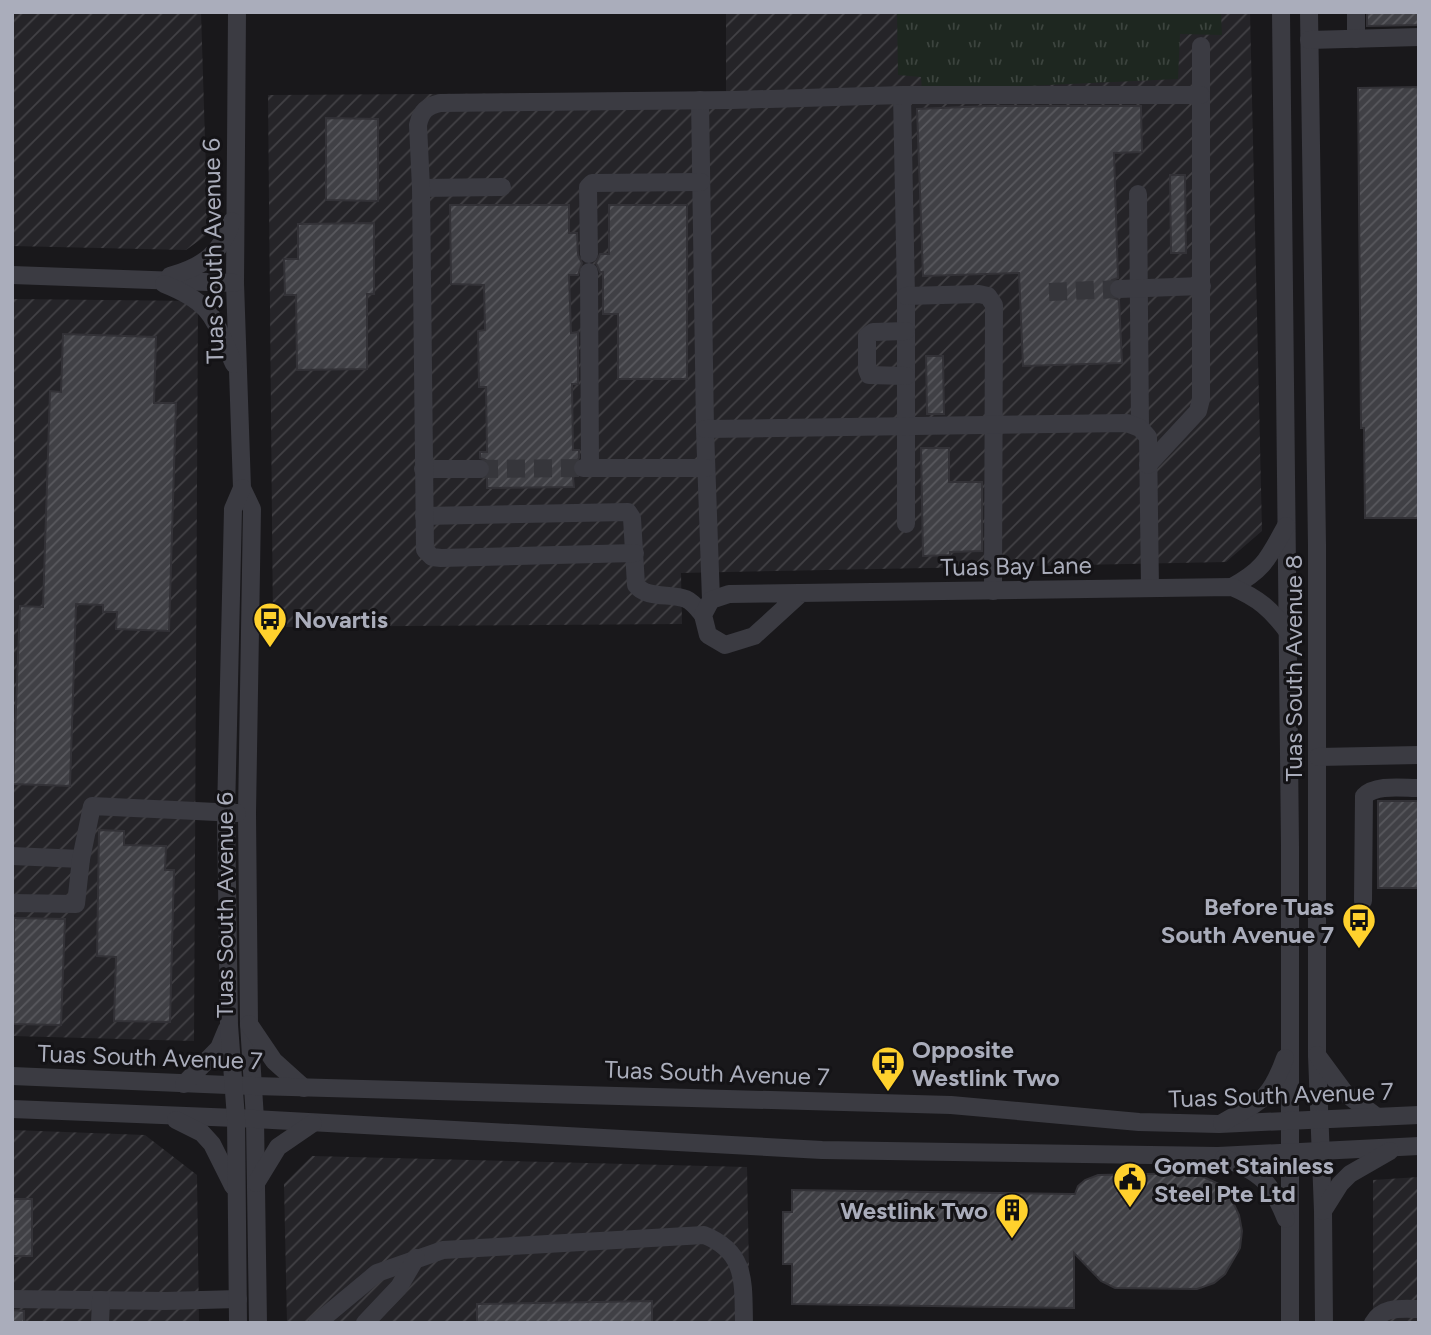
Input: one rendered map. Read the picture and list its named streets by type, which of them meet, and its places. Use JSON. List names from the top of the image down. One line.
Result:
{"streets":{"street":["Tuas South Avenue 6","Tuas Bay Lane","Tuas South Avenue 8","Tuas South Avenue 7"]},"crossings":[["Tuas South Avenue 6","Tuas South Avenue 7"],["Tuas Bay Lane","Tuas South Avenue 8"],["Tuas South Avenue 8","Tuas South Avenue 7"]],"places":{"bus stop":["Novartis","Before Tuas South Avenue 7","Opposite Westlink Two"],"public building":["Gomet Stainless Steel Pte Ltd"],"building":["Westlink Two"]}}
